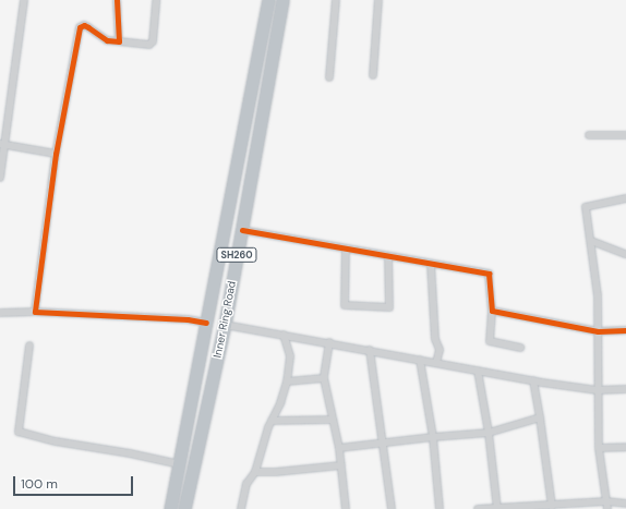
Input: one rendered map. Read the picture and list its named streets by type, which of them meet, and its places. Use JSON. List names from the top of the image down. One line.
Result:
{"streets":{"highway":["SH260","Inner Ring Road"]},"scale_bar":"100 m"}
